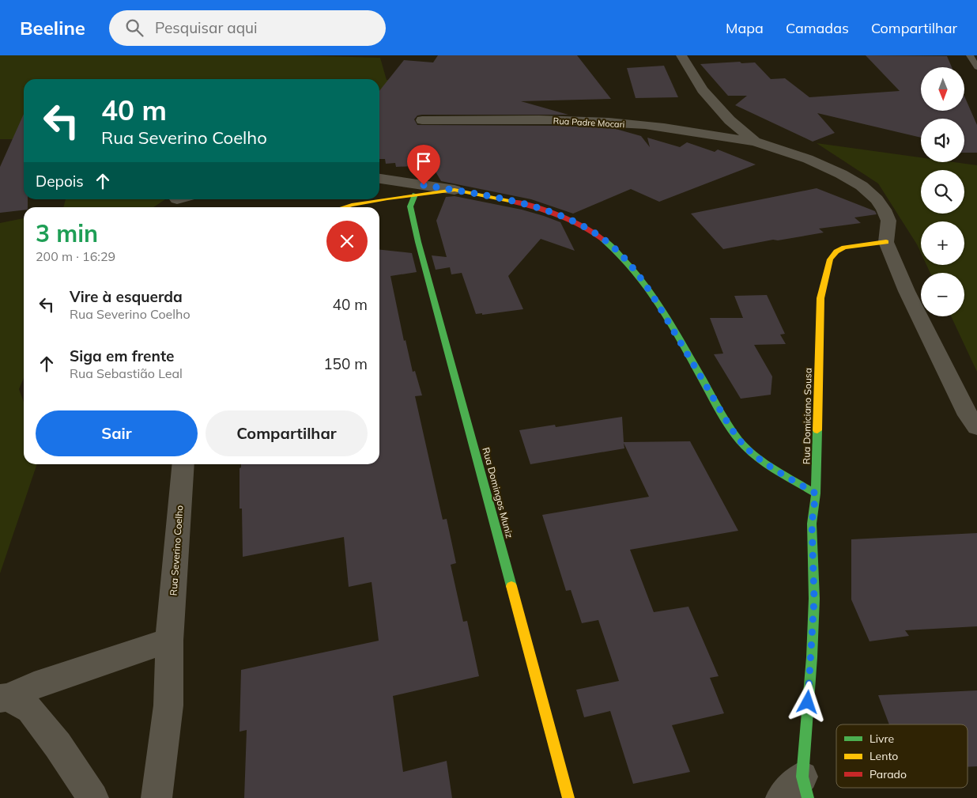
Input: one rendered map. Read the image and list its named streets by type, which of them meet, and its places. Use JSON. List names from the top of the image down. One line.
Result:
{"streets":{"street":["Rua Padre Mocari","Rua Domiciano Sousa","Rua Domingos Muniz","Rua Severino Coelho"]},"legend":["Livre","Lento","Parado"],"north":"bottom","page":{"header":"Beeline","search":"Pesquisar aqui","nav":["Mapa","Camadas","Compartilhar"],"map_buttons":["+","−"],"turn":["40 m","Rua Severino Coelho"],"then":"Depois","heading":["3 min","200 m · 16:29"],"list":[{"name":"Vire à esquerda","note":"Rua Severino Coelho","value":"40 m"},{"name":"Siga em frente","note":"Rua Sebastião Leal","value":"150 m"}],"buttons":["Sair","Compartilhar"]}}
